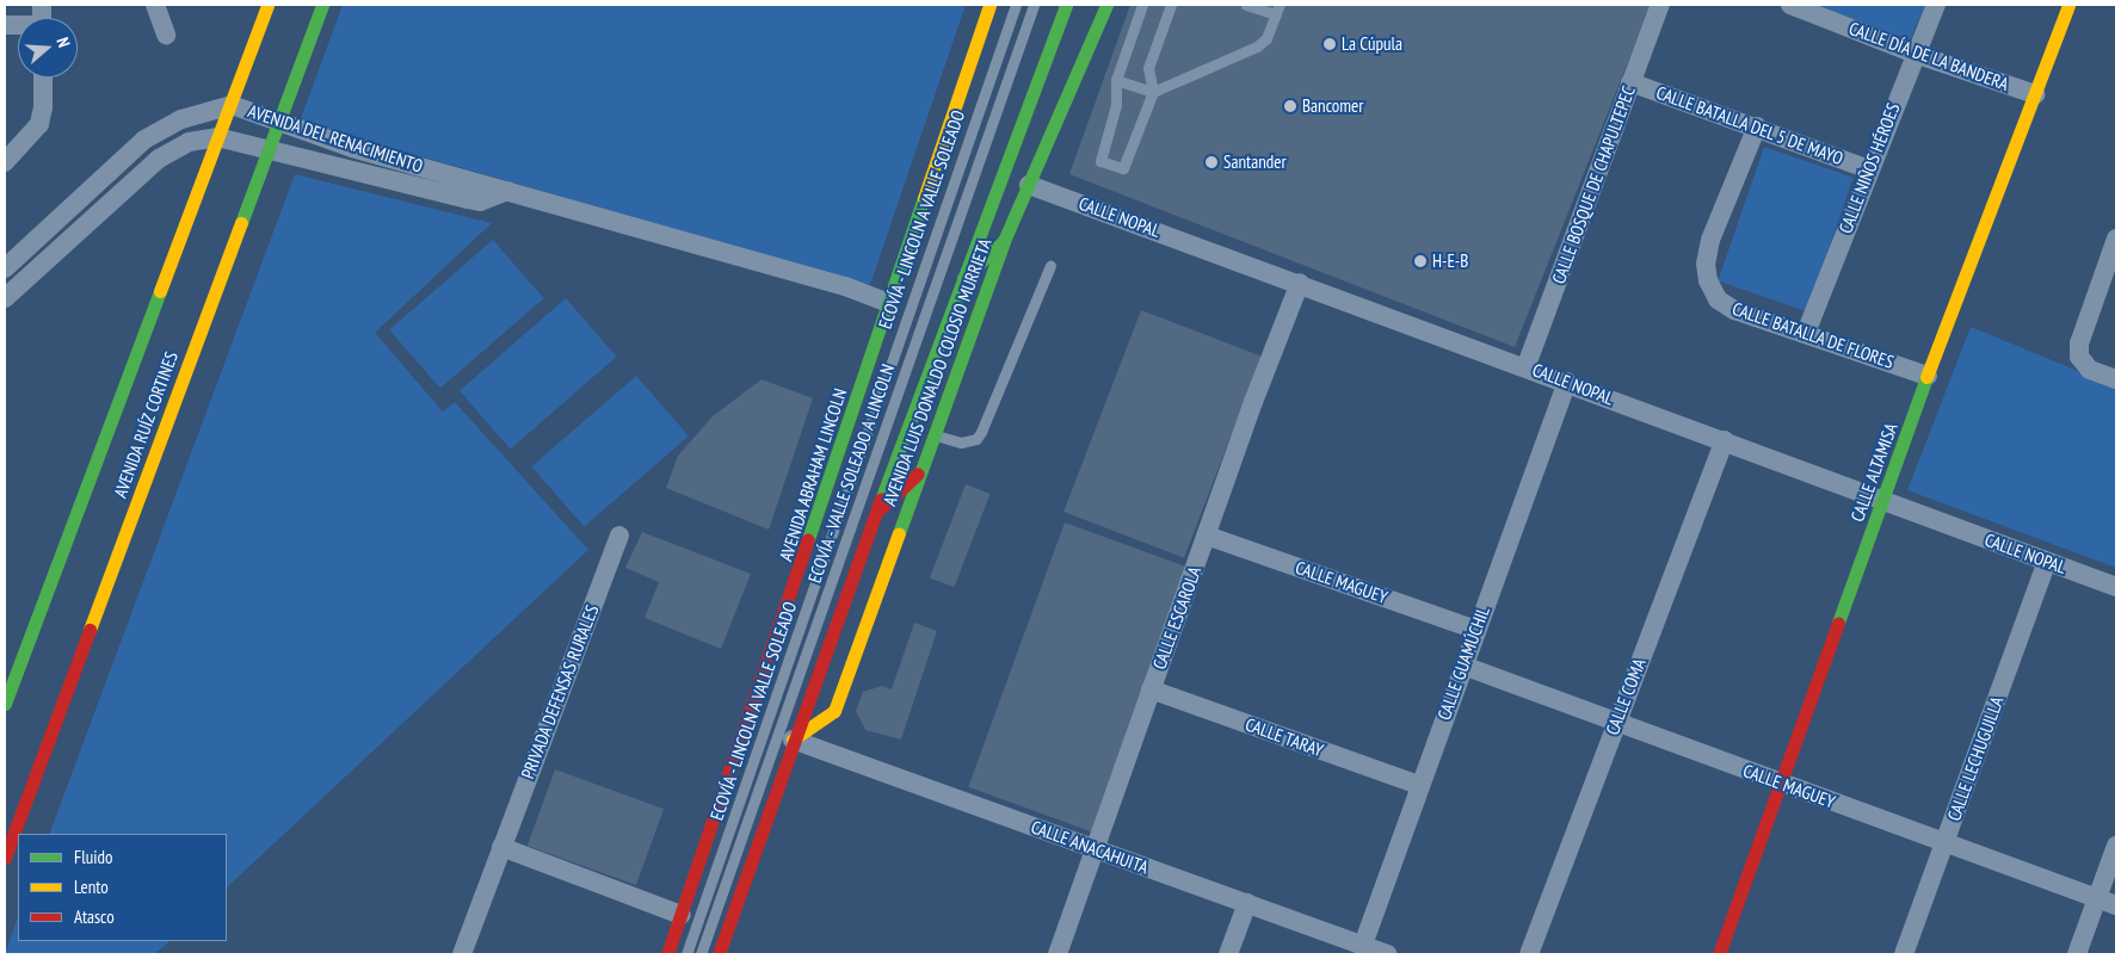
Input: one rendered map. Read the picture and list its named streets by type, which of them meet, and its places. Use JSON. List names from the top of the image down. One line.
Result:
{"streets":{"main road":["AVENIDA LUIS DONALDO COLOSIO MURRIETA","AVENIDA RUÍZ CORTINES","CALLE ALTAMISA","AVENIDA ABRAHAM LINCOLN"],"street":["CALLE DÍA DE LA BANDERA","CALLE BATALLA DEL 5 DE MAYO","AVENIDA DEL RENACIMIENTO","CALLE NIÑOS HÉROES","CALLE BOSQUE DE CHAPULTEPEC","CALLE NOPAL","CALLE BATALLA DE FLORES","CALLE MAGUEY","CALLE ESCAROLA","CALLE GUAMÚCHIL","PRIVADA DEFENSAS RURALES","CALLE COMA","CALLE TARAY","CALLE LECHUGUILLA","CALLE ANACAHUITA"],"lane":["ECOVÍA - LINCOLN A VALLE SOLEADO","ECOVÍA - VALLE SOLEADO A LINCOLN"]},"crossings":[["CALLE DÍA DE LA BANDERA","CALLE NIÑOS HÉROES"],["CALLE DÍA DE LA BANDERA","CALLE ALTAMISA"],["CALLE BATALLA DEL 5 DE MAYO","CALLE NIÑOS HÉROES"],["CALLE BATALLA DEL 5 DE MAYO","CALLE BOSQUE DE CHAPULTEPEC"],["CALLE BATALLA DEL 5 DE MAYO","CALLE BATALLA DE FLORES"],["AVENIDA DEL RENACIMIENTO","AVENIDA RUÍZ CORTINES"],["AVENIDA DEL RENACIMIENTO","AVENIDA ABRAHAM LINCOLN"],["CALLE NIÑOS HÉROES","CALLE BATALLA DE FLORES"],["CALLE BOSQUE DE CHAPULTEPEC","CALLE NOPAL"],["CALLE NOPAL","AVENIDA LUIS DONALDO COLOSIO MURRIETA"],["CALLE NOPAL","CALLE ALTAMISA"],["CALLE NOPAL","CALLE ESCAROLA"],["CALLE NOPAL","CALLE GUAMÚCHIL"],["CALLE NOPAL","CALLE COMA"],["CALLE NOPAL","CALLE LECHUGUILLA"],["CALLE BATALLA DE FLORES","CALLE ALTAMISA"],["AVENIDA LUIS DONALDO COLOSIO MURRIETA","CALLE ANACAHUITA"],["CALLE ALTAMISA","CALLE MAGUEY"],["CALLE MAGUEY","CALLE ESCAROLA"],["CALLE MAGUEY","CALLE GUAMÚCHIL"],["CALLE MAGUEY","CALLE COMA"],["CALLE MAGUEY","CALLE LECHUGUILLA"],["CALLE ESCAROLA","CALLE TARAY"],["CALLE ESCAROLA","CALLE ANACAHUITA"],["CALLE GUAMÚCHIL","CALLE TARAY"],["CALLE GUAMÚCHIL","CALLE ANACAHUITA"]],"places":["La Cúpula","Bancomer","Santander","H-E-B"],"legend":["Fluido","Lento","Atasco"],"north":"right"}
